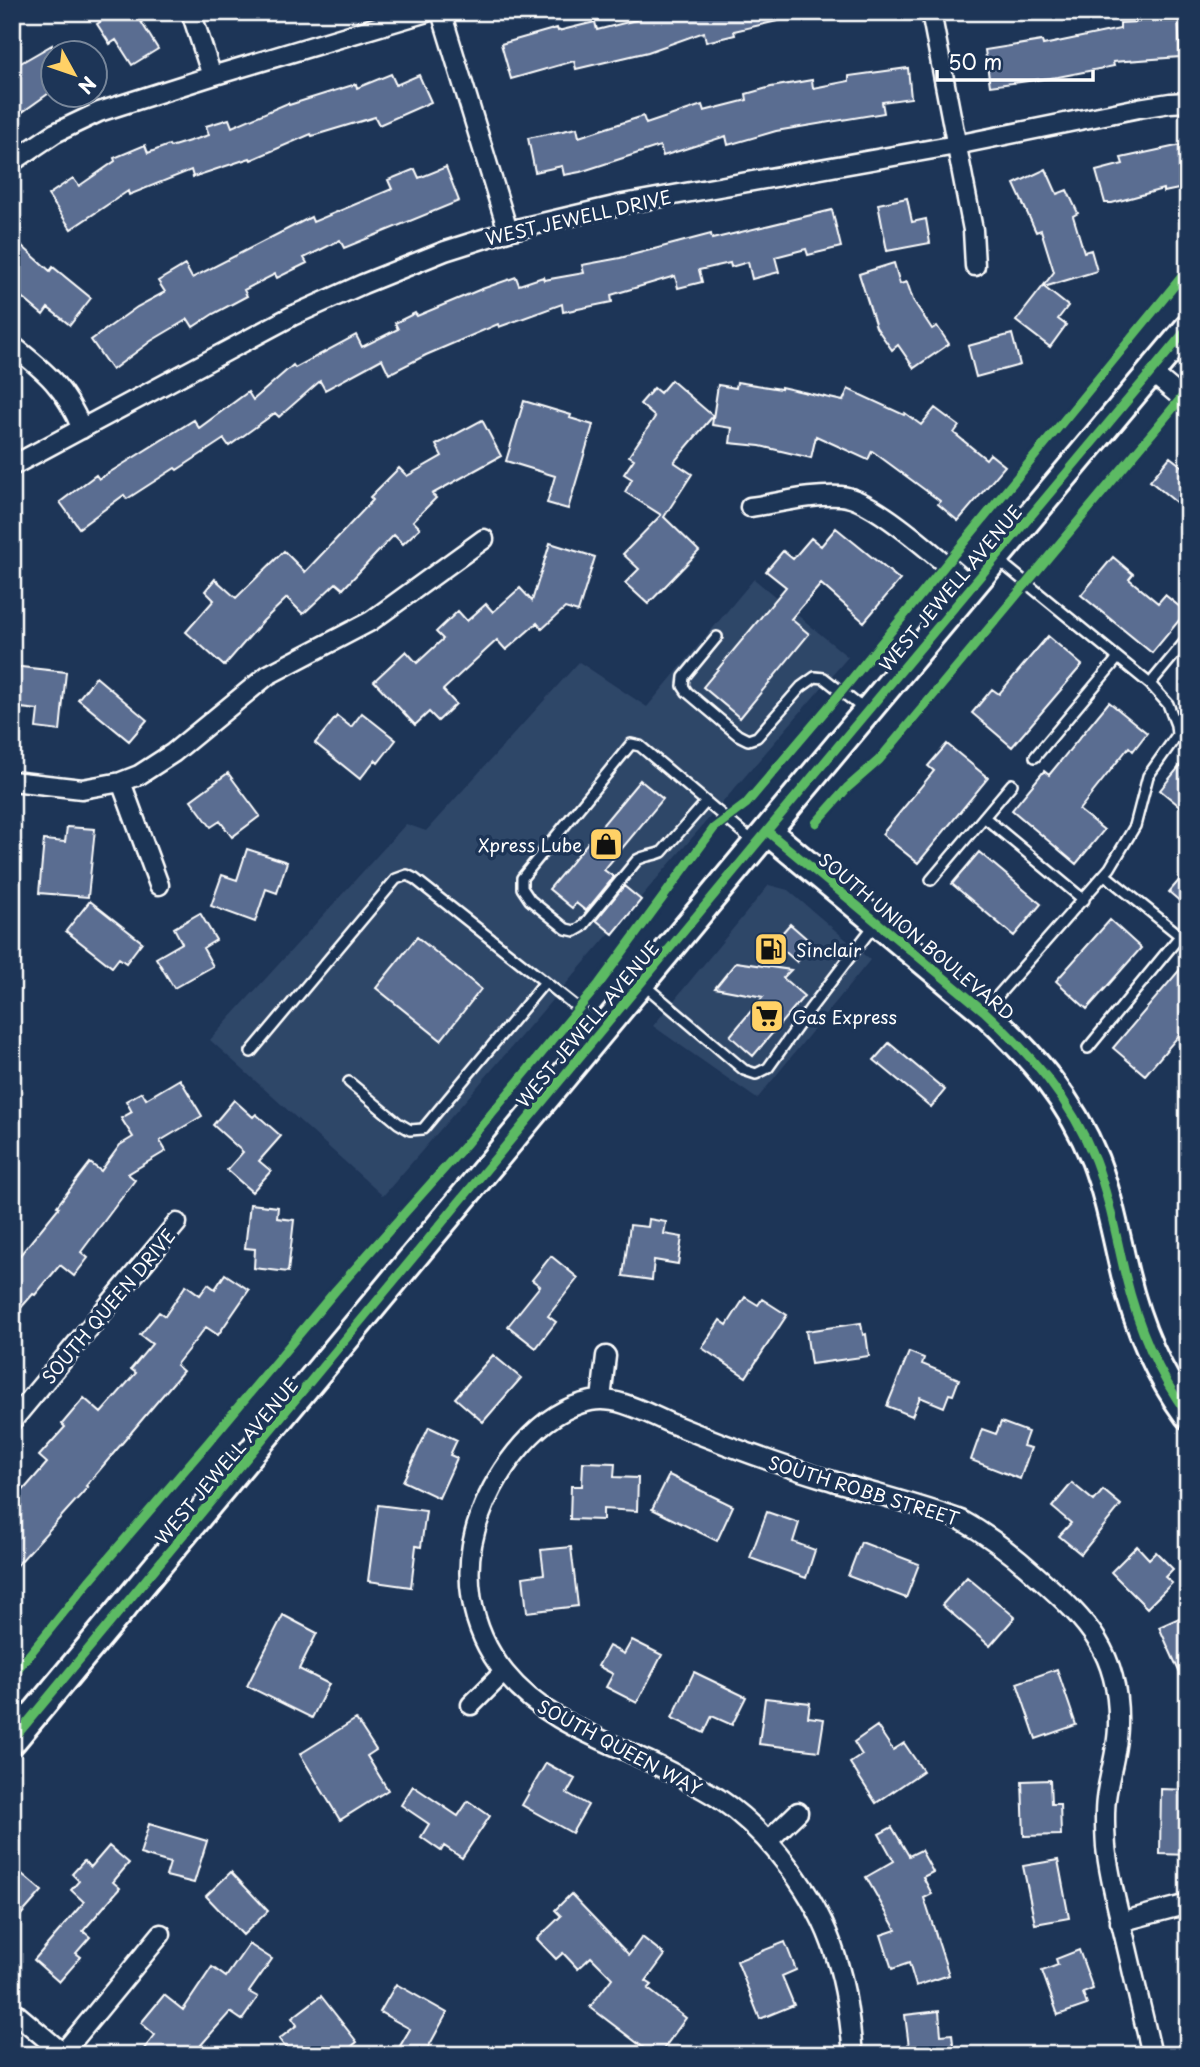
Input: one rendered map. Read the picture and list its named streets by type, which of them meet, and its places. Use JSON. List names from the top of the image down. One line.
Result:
{"streets":{"main road":["WEST JEWELL AVENUE","SOUTH UNION BOULEVARD"],"street":["WEST JEWELL DRIVE","SOUTH QUEEN DRIVE","SOUTH ROBB STREET","SOUTH QUEEN WAY"]},"crossings":[["WEST JEWELL AVENUE","SOUTH UNION BOULEVARD"],["SOUTH ROBB STREET","SOUTH QUEEN WAY"]],"places":{"shop":["Xpress Lube"],"fuel station":["Sinclair"],"supermarket":["Gas Express"]},"scale_bar":"50 m","north":"bottom right"}
